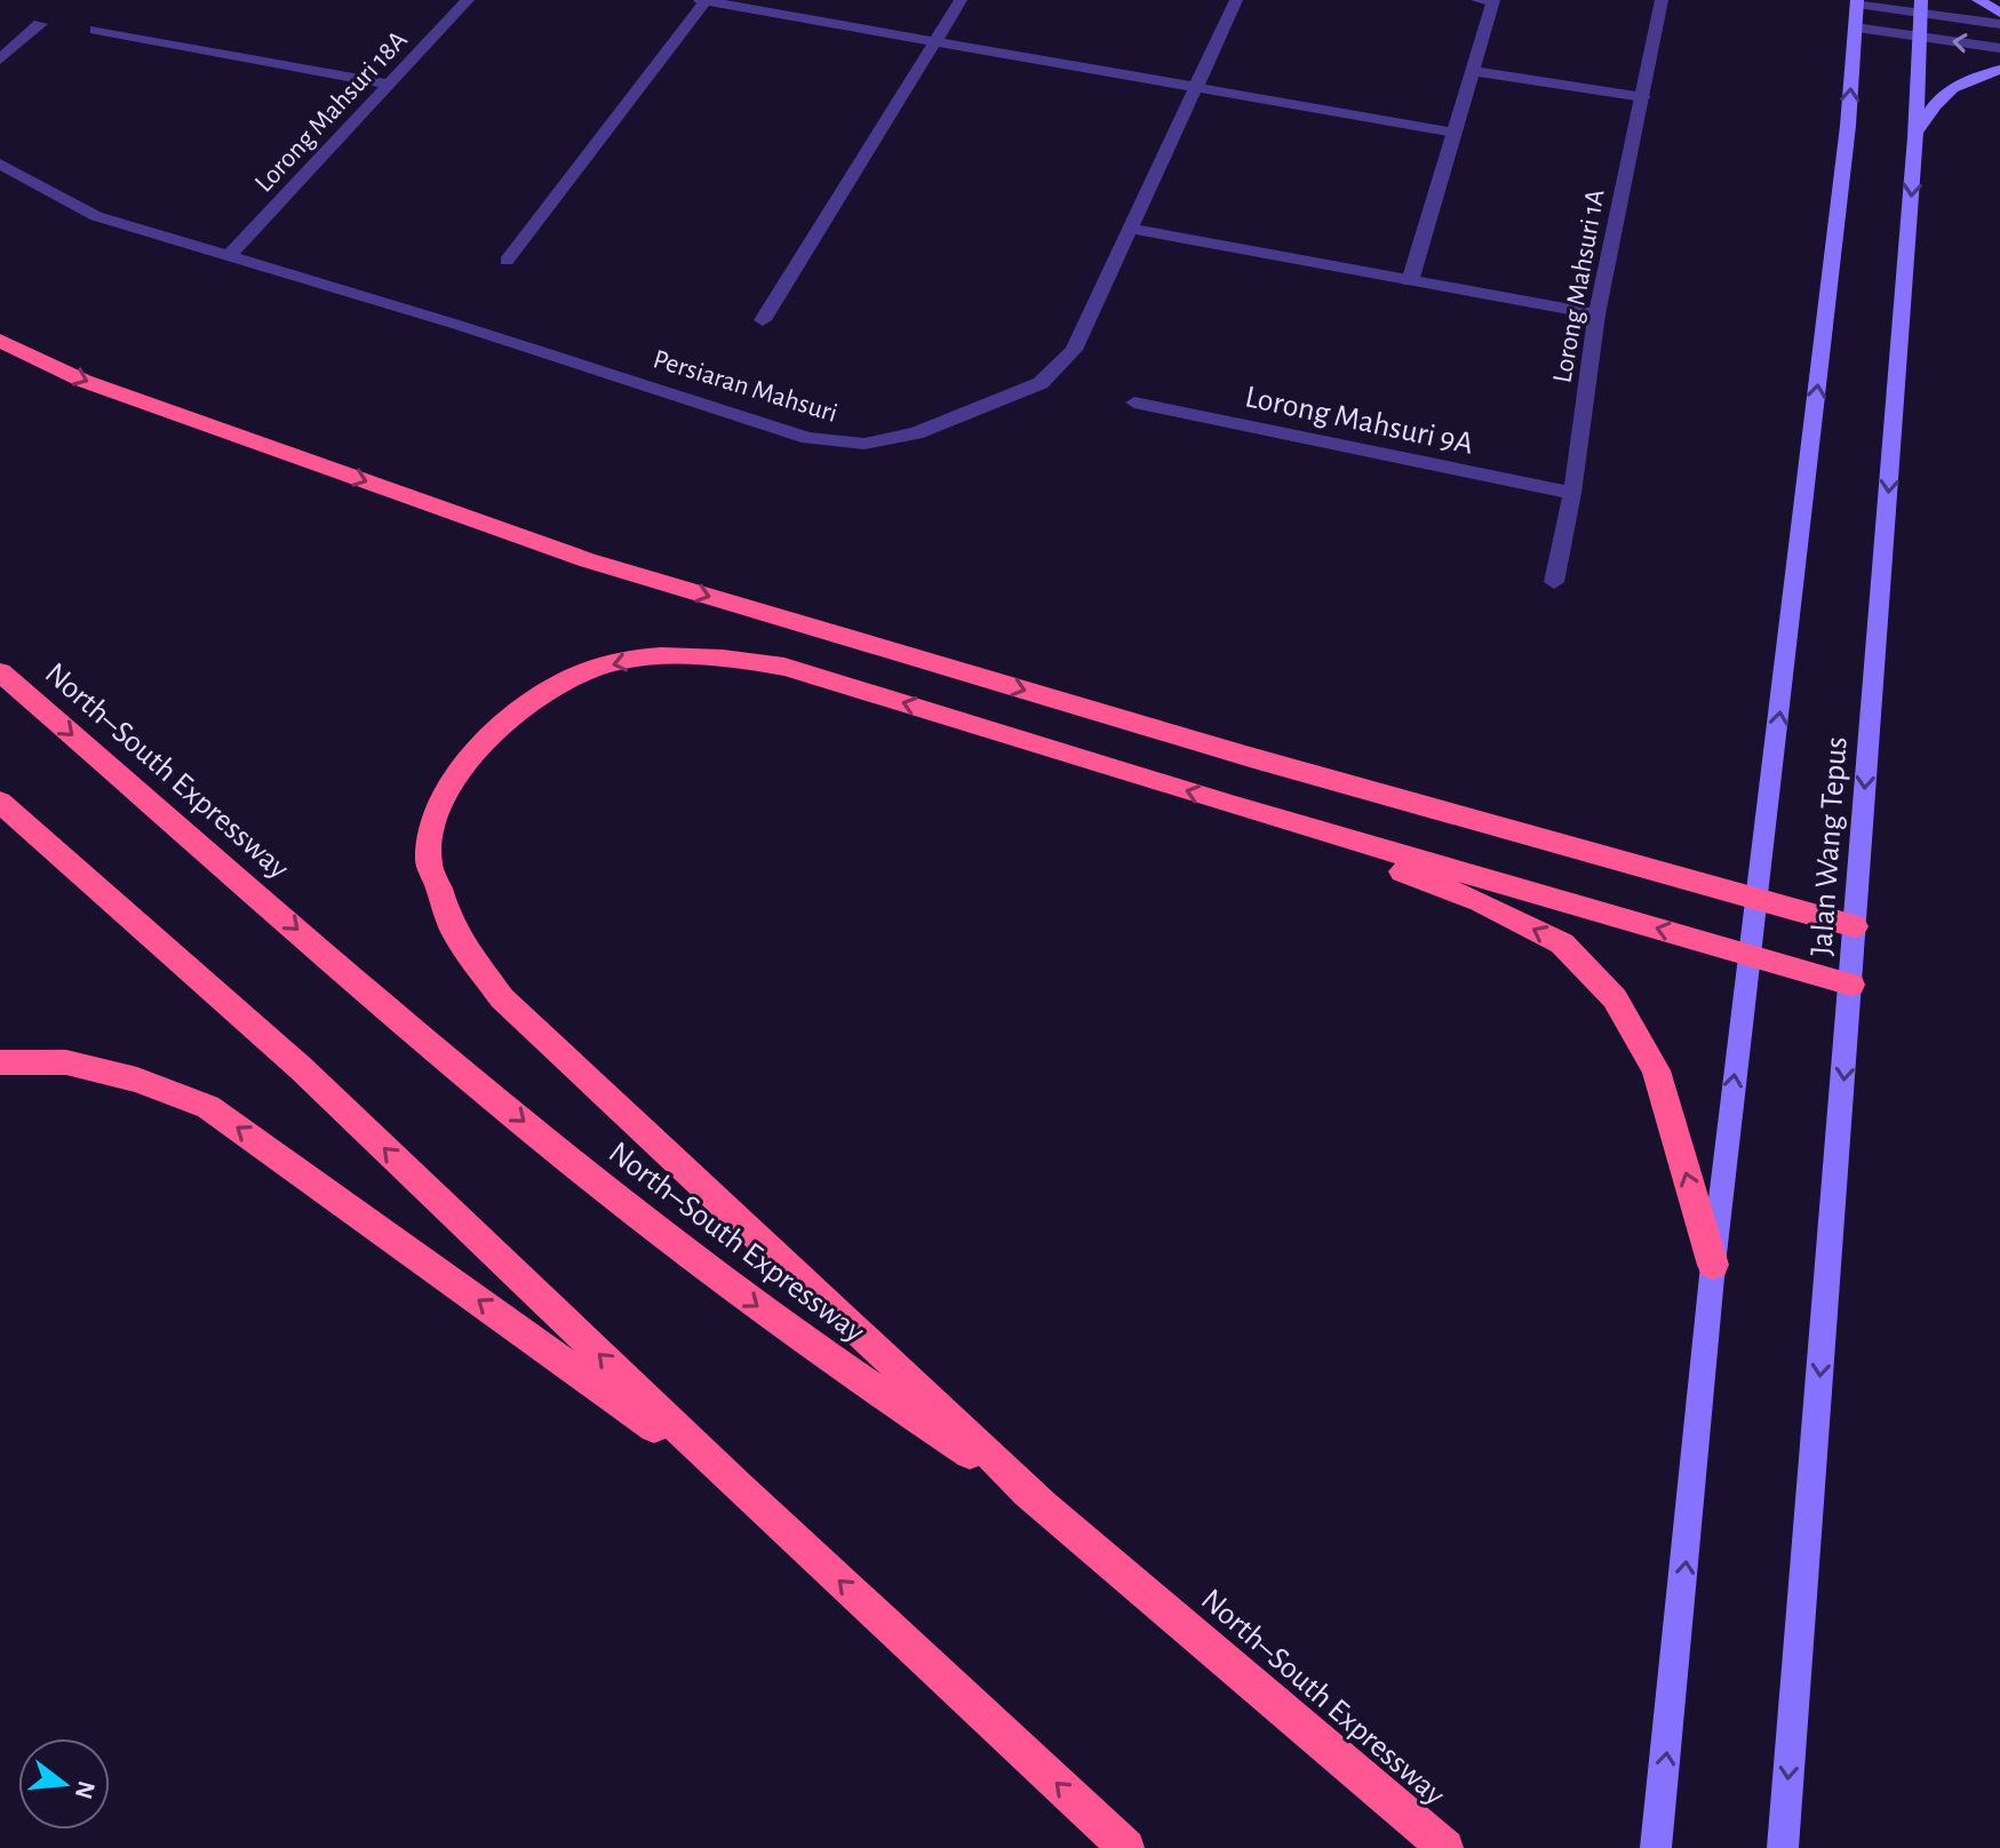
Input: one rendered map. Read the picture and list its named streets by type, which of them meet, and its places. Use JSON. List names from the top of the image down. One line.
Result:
{"streets":{"highway":["North–South Expressway"],"main road":["Jalan Wang Tepus"],"street":["Lorong Mahsuri 18A","Lorong Mahsuri 1A","Persiaran Mahsuri","Lorong Mahsuri 9A"]},"crossings":[["Lorong Mahsuri 18A","Persiaran Mahsuri"],["Lorong Mahsuri 1A","Lorong Mahsuri 9A"]],"north":"right"}
